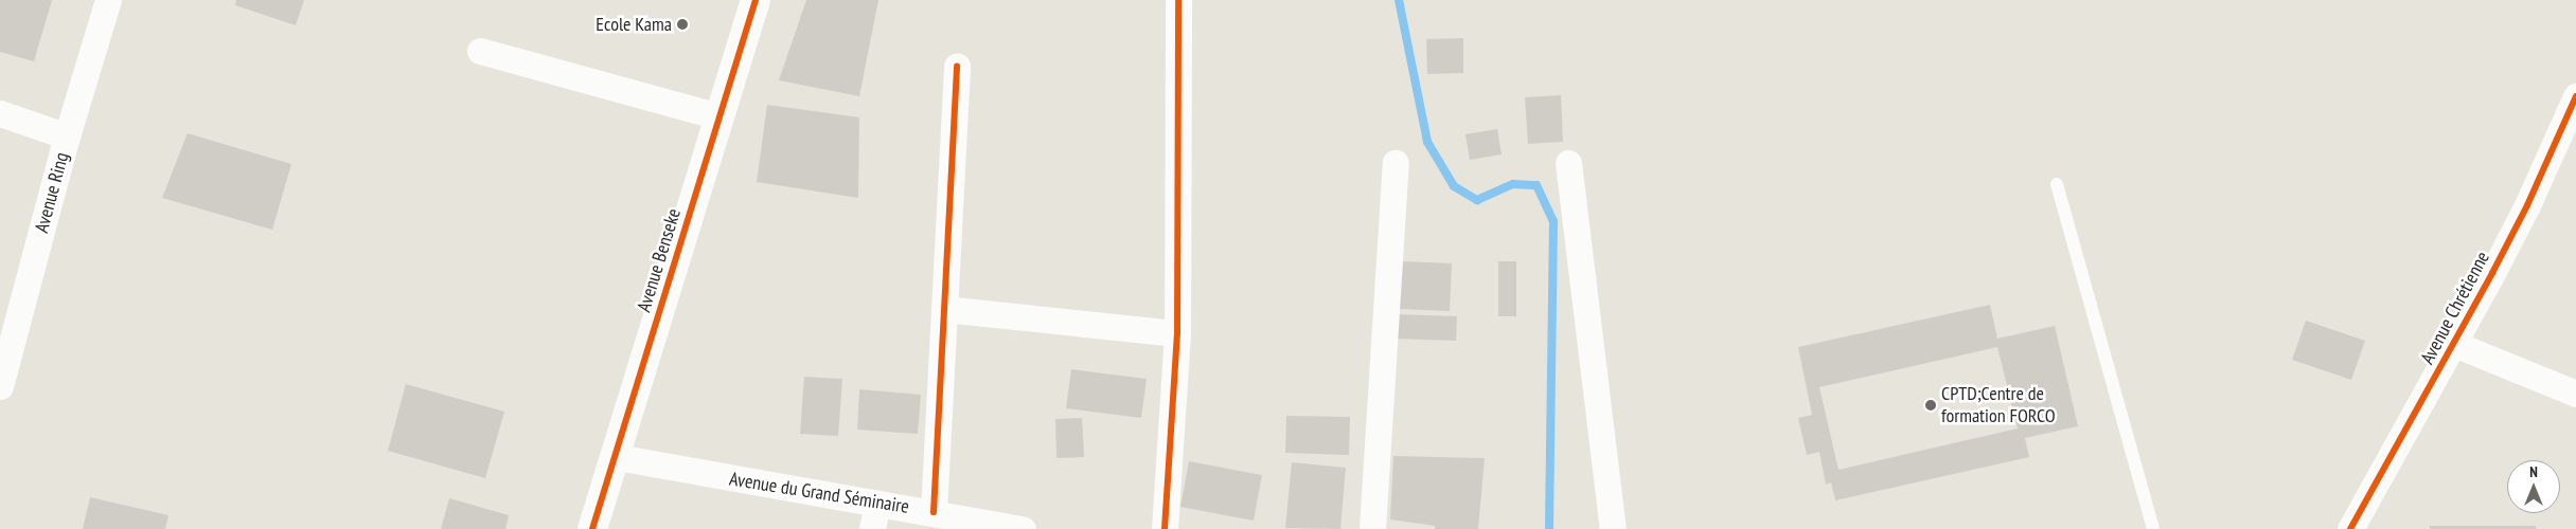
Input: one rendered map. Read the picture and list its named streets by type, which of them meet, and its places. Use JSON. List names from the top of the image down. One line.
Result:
{"streets":{"street":["Avenue Ring","Avenue Benseke","Avenue Chrétienne","Avenue du Grand Séminaire"]},"crossings":[["Avenue Benseke","Avenue du Grand Séminaire"]],"places":["Ecole Kama","CPTD;Centre de formation FORCO"],"north":"top"}
